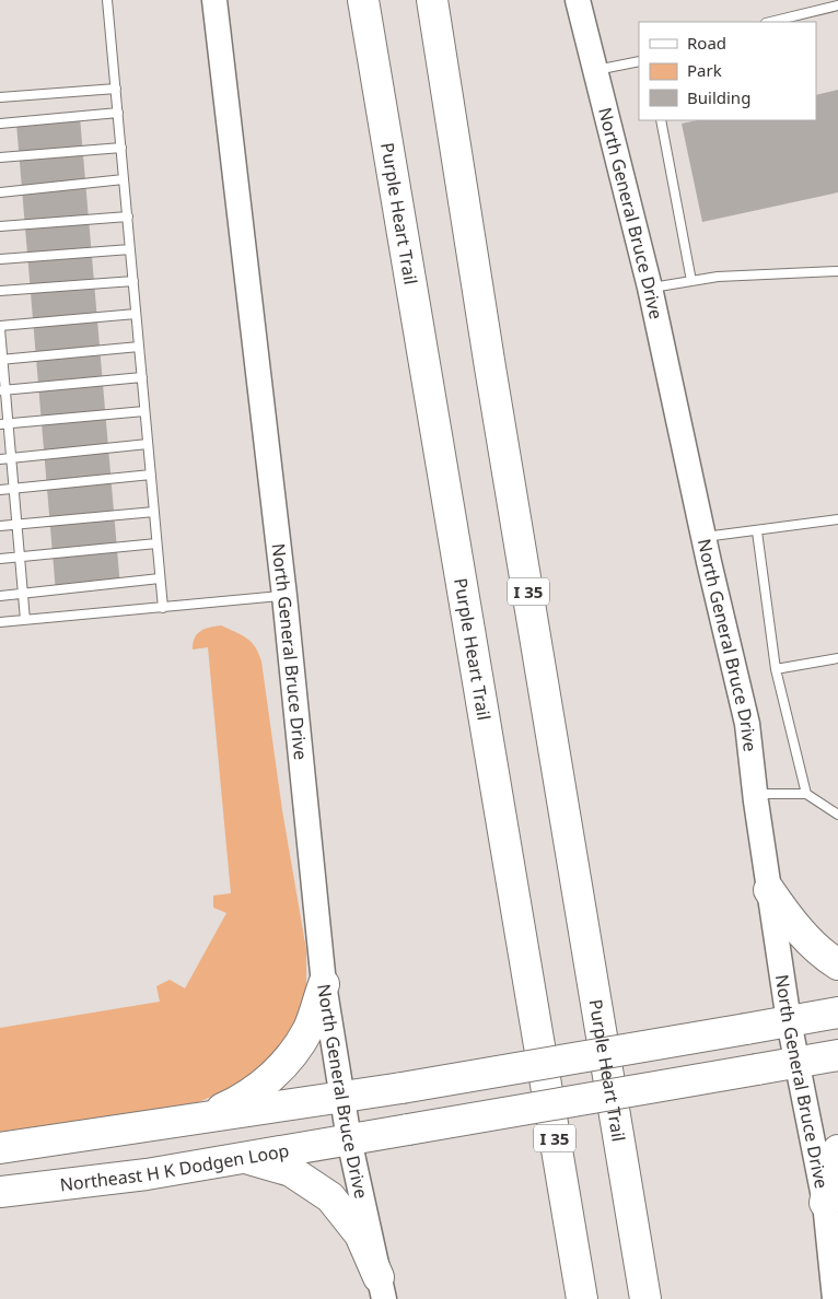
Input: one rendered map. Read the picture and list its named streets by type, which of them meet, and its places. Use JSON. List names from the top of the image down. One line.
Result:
{"streets":{"highway":["Purple Heart Trail","I 35","Northeast H K Dodgen Loop"],"main road":["North General Bruce Drive"]},"crossings":[["North General Bruce Drive","Northeast H K Dodgen Loop"]],"legend":["Road","Park","Building"]}
